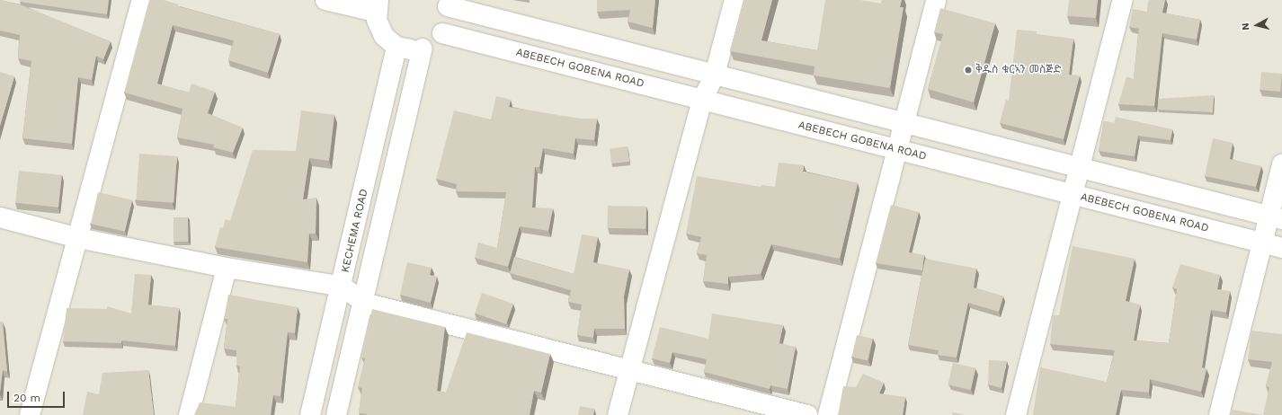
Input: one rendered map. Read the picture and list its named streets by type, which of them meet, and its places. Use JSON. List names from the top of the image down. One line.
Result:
{"streets":{"street":["ABEBECH GOBENA ROAD","KECHEMA ROAD"]},"places":["ቅዱስ ቁርኣን መስጅድ"],"scale_bar":"20 m","north":"left"}
